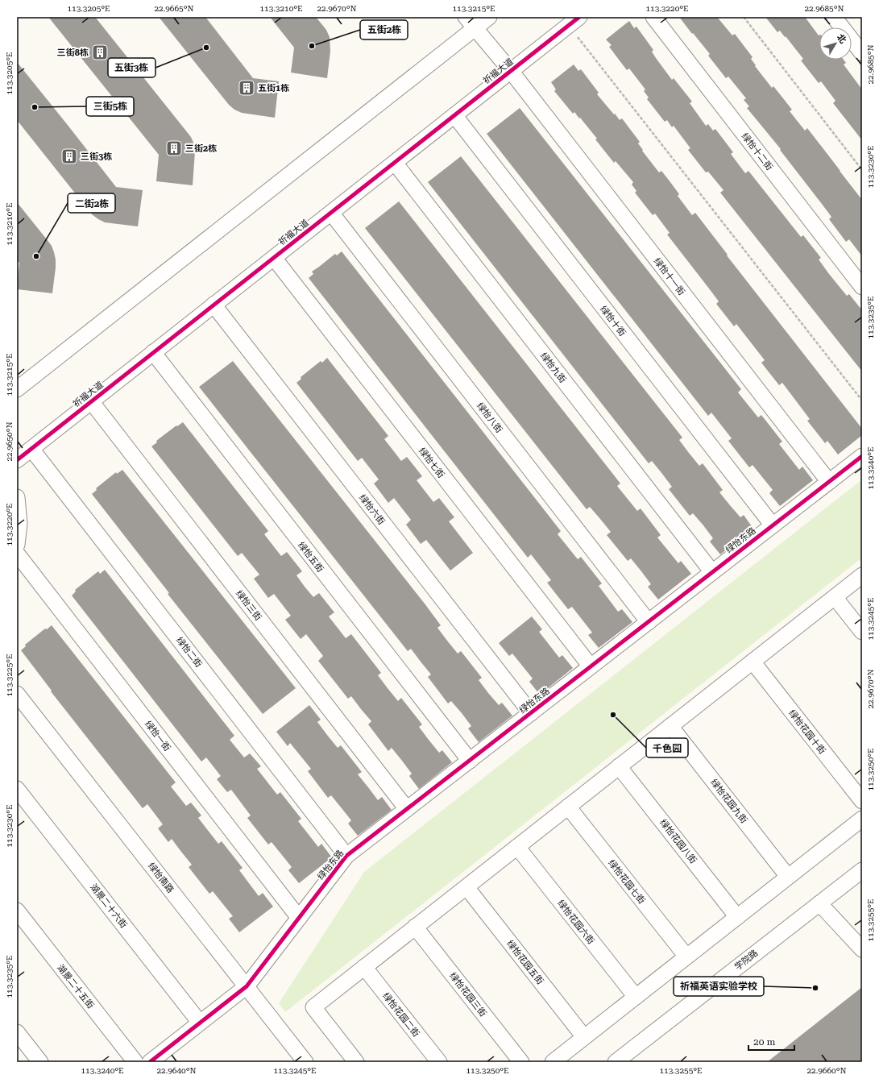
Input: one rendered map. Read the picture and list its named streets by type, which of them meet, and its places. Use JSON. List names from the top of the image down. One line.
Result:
{"streets":{"street":["祈福大道","绿怡十二街","绿怡十一街","绿怡十街","绿怡九街","绿怡八街","绿怡七街","绿怡六街","绿怡东路","绿怡五街","绿怡三街","绿怡二街","绿怡花园十街","绿怡一街","绿怡花园九街","绿怡花园八街","绿怡南路","绿怡花园七街","湖景二十六街","绿怡花园六街","学院路","绿怡花园五街","湖景二十五街","绿怡花园三街","绿怡花园二街"]},"crossings":[["祈福大道","绿怡十一街"],["祈福大道","绿怡十街"],["祈福大道","绿怡九街"],["祈福大道","绿怡八街"],["祈福大道","绿怡七街"],["祈福大道","绿怡六街"],["祈福大道","绿怡五街"],["祈福大道","绿怡三街"],["祈福大道","绿怡二街"],["绿怡十一街","绿怡东路"],["绿怡十街","绿怡东路"],["绿怡九街","绿怡东路"],["绿怡八街","绿怡东路"],["绿怡七街","绿怡东路"],["绿怡六街","绿怡东路"],["绿怡东路","绿怡五街"],["绿怡东路","绿怡三街"],["绿怡东路","绿怡二街"],["绿怡东路","绿怡一街"],["绿怡东路","绿怡南路"],["绿怡东路","湖景二十六街"]],"places":{"other":["五街2栋","五街3栋","三街5栋","二街2栋","千色园","祈福英语实验学校"],"building":["三街8栋","五街1栋","三街2栋","三街3栋"]},"scale_bar":"20 m","north":"top right","coordinates":["113.3205°E","22.9665°N","113.3210°E","22.9670°N","113.3215°E","113.3220°E","22.9685°N","113.3230°E","113.3235°E","22.9650°N","113.3240°E","113.3245°E","113.3225°E","113.3250°E","113.3255°E","22.9640°N","22.9660°N"]}
